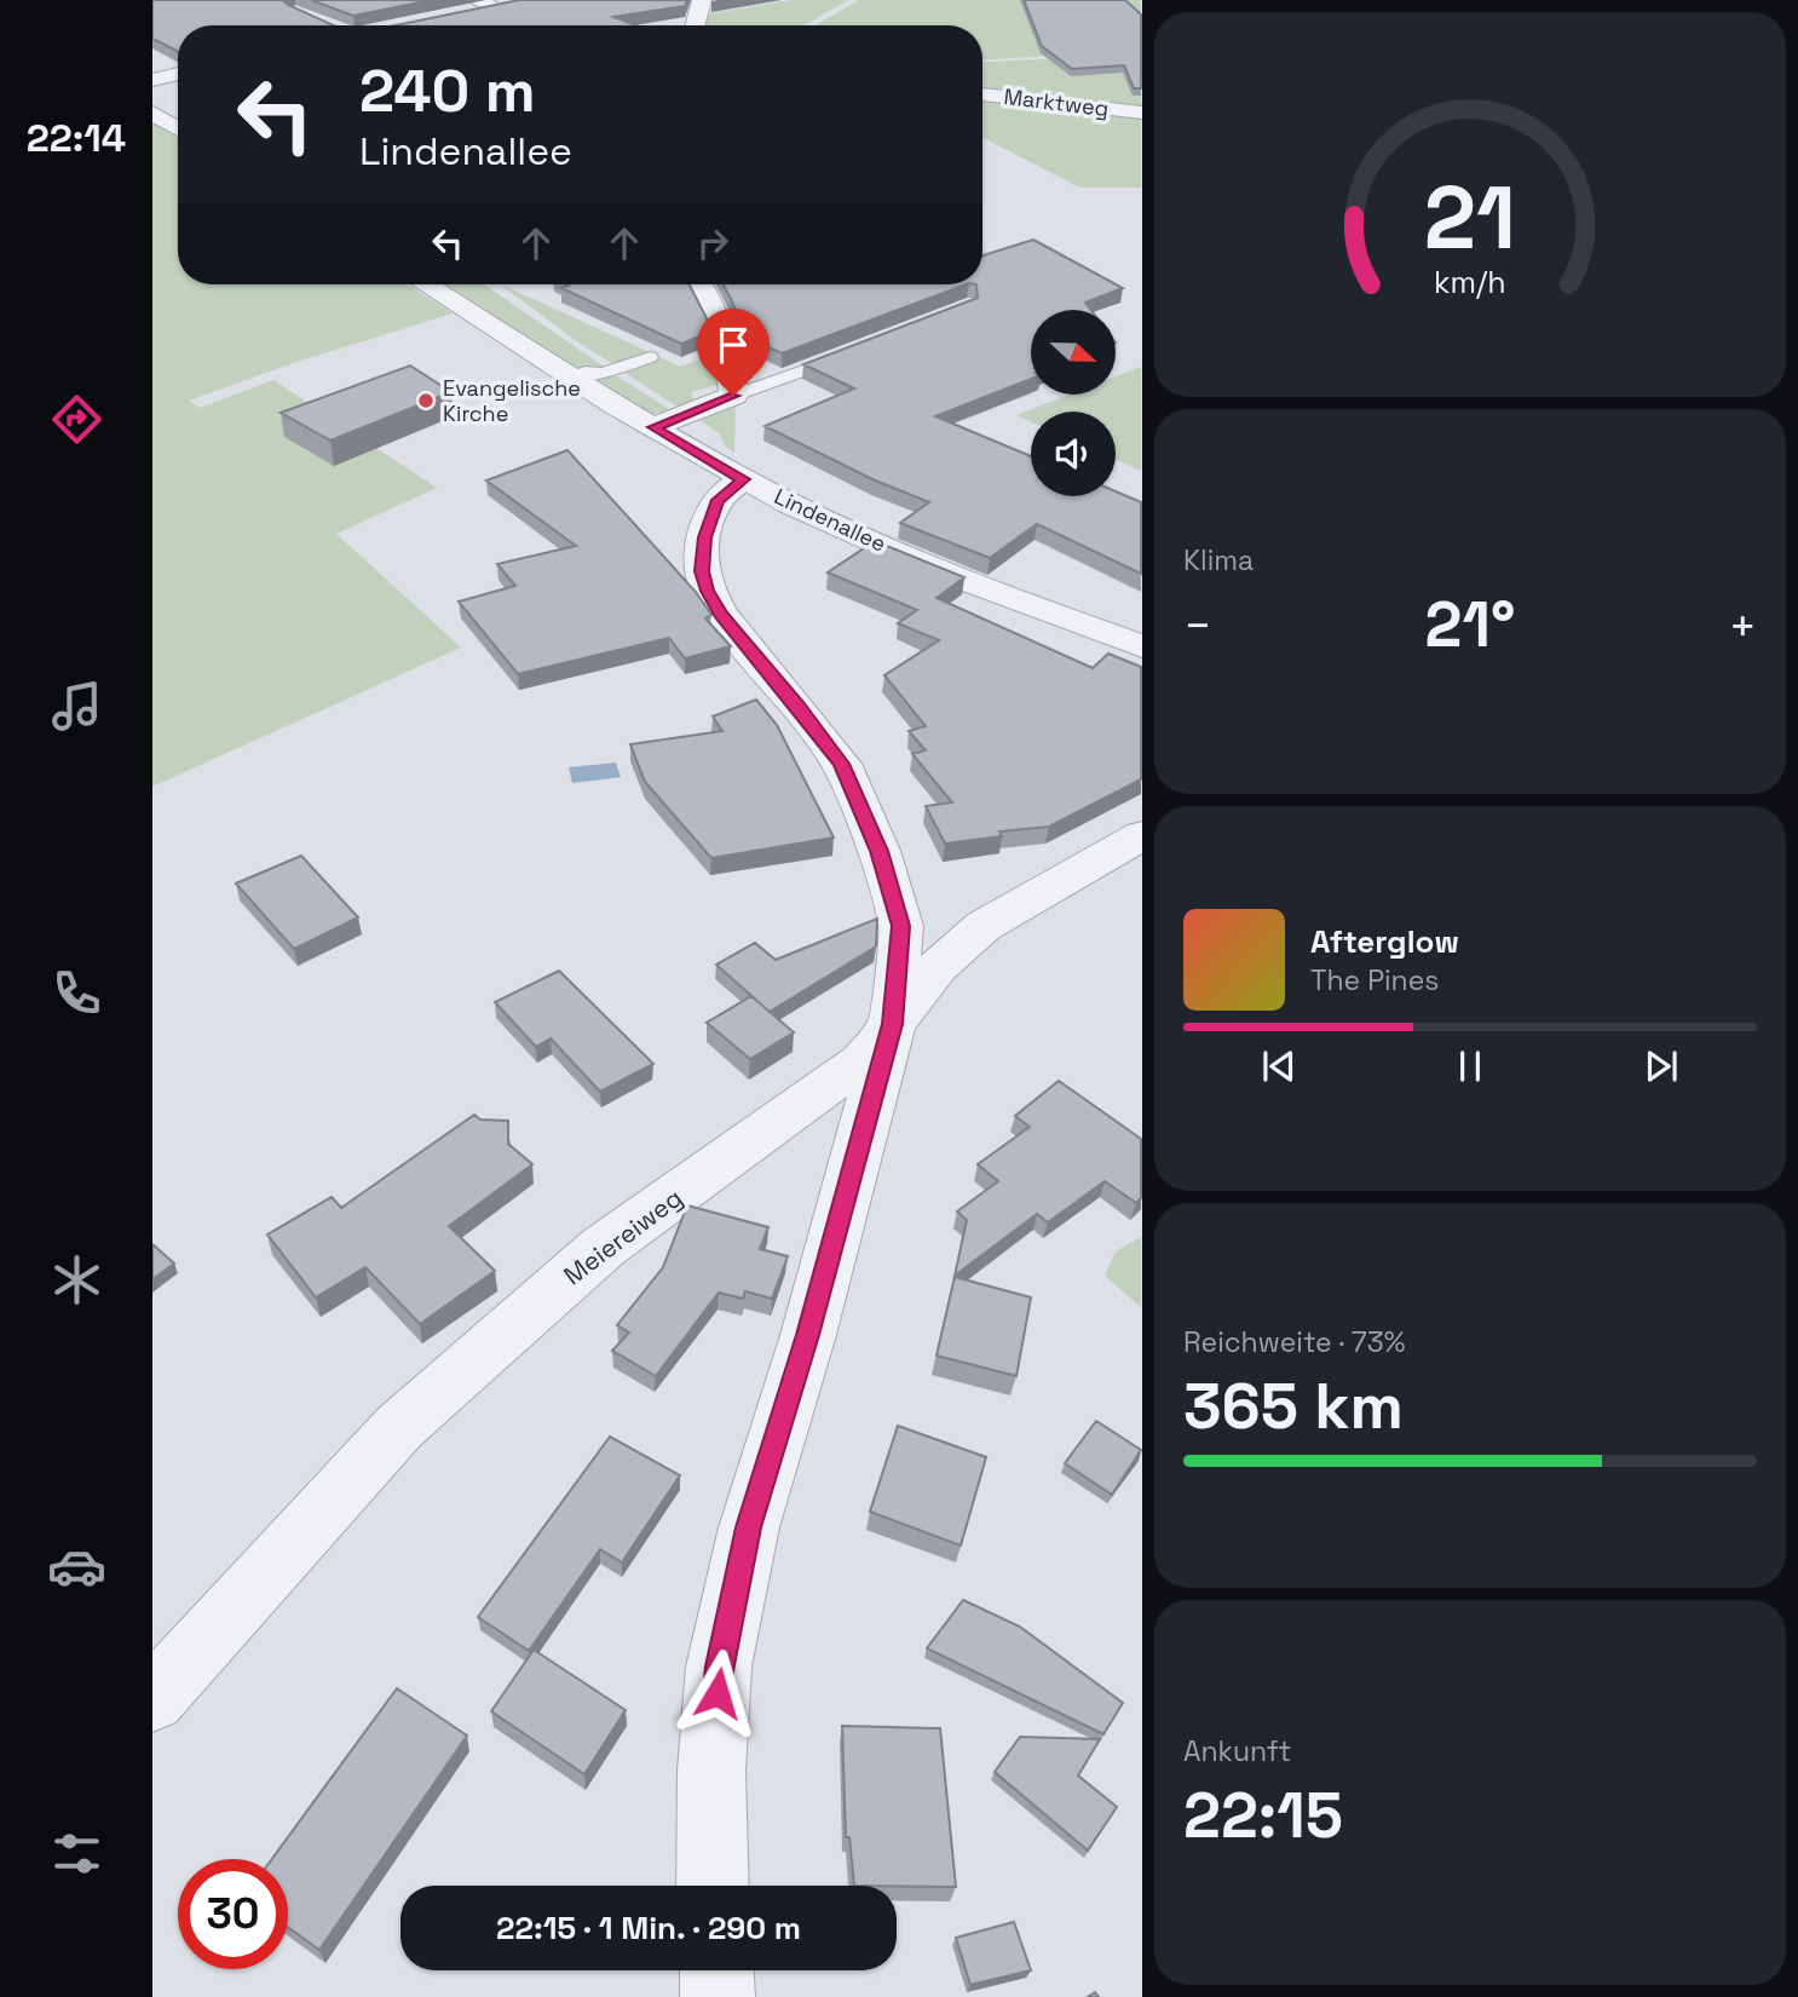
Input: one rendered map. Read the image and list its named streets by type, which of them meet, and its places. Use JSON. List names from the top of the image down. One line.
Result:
{"streets":{"street":["Marktweg","Lindenallee","Meiereiweg"]},"places":["Evangelische Kirche"],"north":"right","page":{"tabs":"22:14","turn":["240 m","Lindenallee"],"tile":["Klima",["Reichweite · 73%","365 km"],["Ankunft","22:15"]],"heat":["−","21°","+"],"song":["Afterglow","The Pines"],"limit":"30","trip":"22:15 · 1 Min. · 290 m","gauge":["21","km/h"]}}
